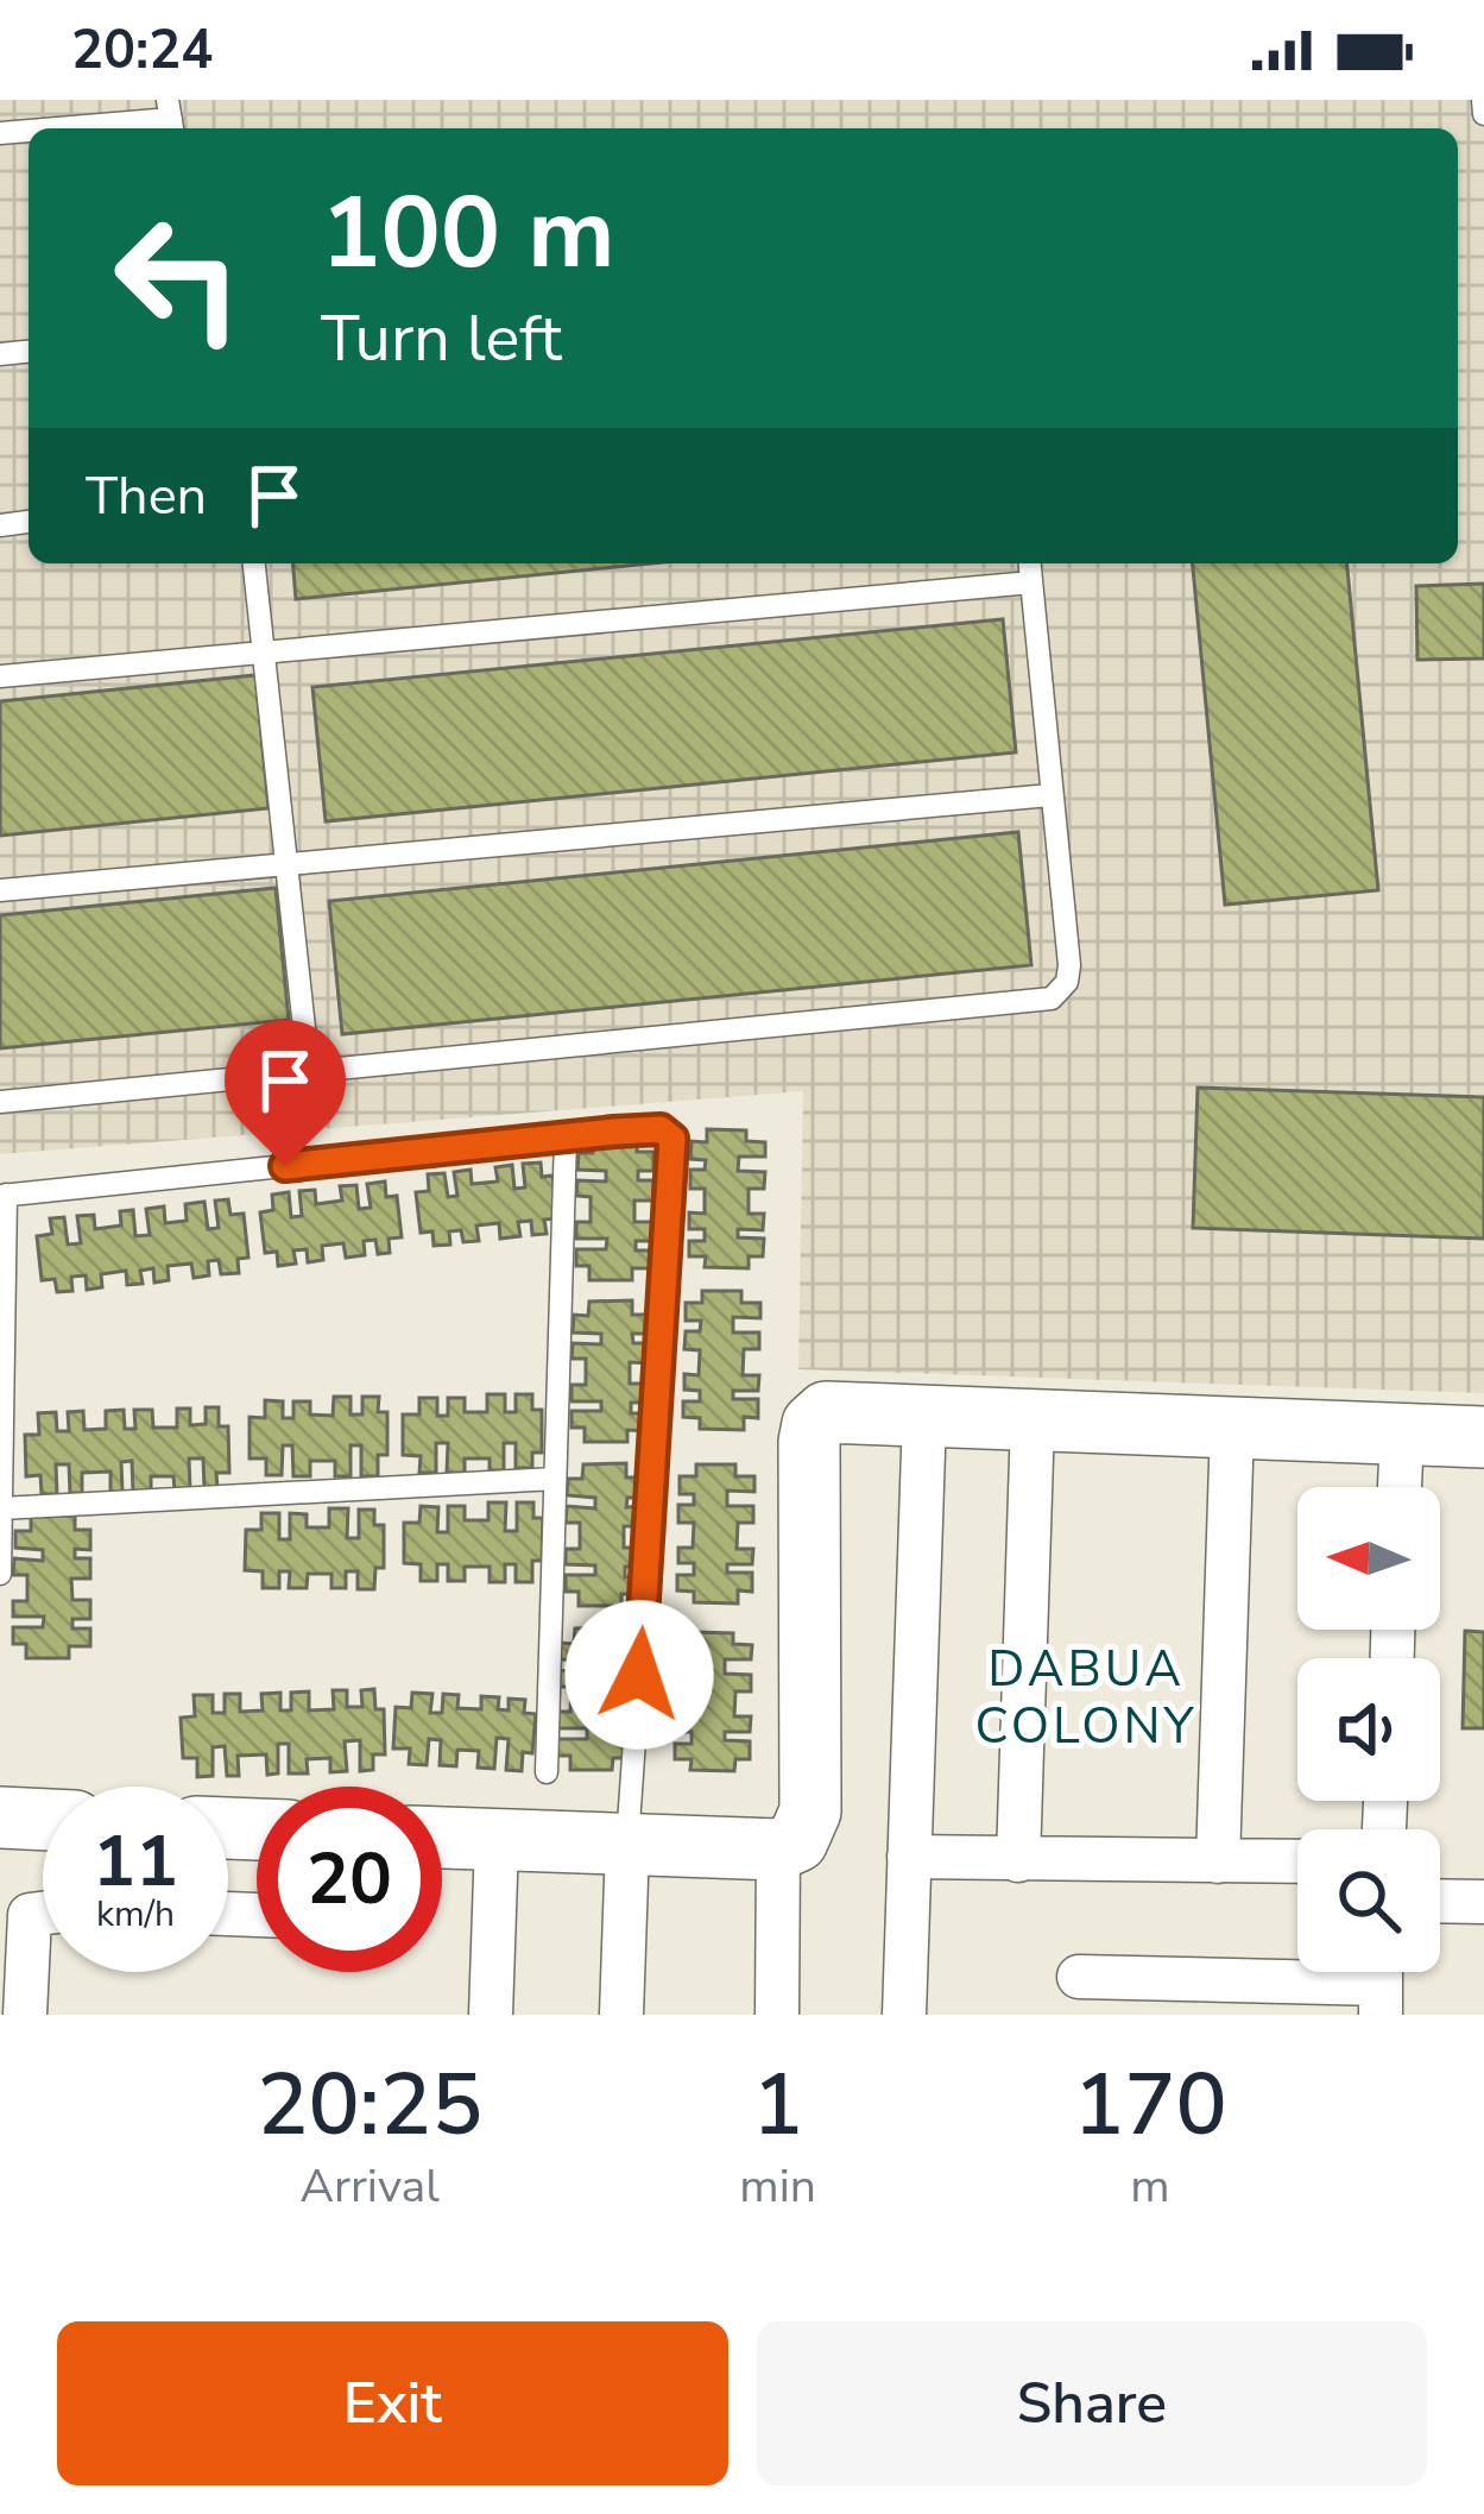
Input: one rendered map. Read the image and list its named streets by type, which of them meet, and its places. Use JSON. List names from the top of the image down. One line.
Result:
{"districts":["DABUA COLONY"],"north":"left","page":{"status":"20:24","turn":["100 m","Turn left"],"then":"Then","speed":"11 km/h","limit":"20","eta":["20:25","Arrival","1","min","170","m"],"buttons":["Exit","Share"]}}
